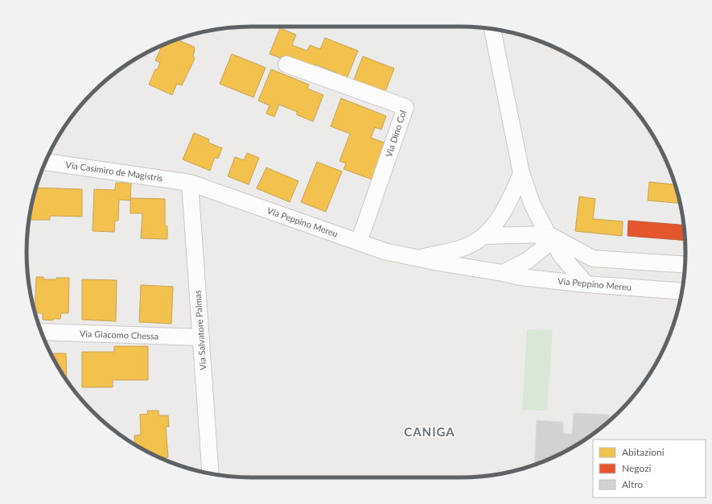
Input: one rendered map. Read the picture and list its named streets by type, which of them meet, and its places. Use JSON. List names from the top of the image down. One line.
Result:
{"streets":{"street":["Via Dino Col","Via Casimiro de Magistris","Via Peppino Mereu","Via Salvatore Palmas","Via Giacomo Chessa"]},"crossings":[["Via Dino Col","Via Peppino Mereu"],["Via Casimiro de Magistris","Via Peppino Mereu"],["Via Casimiro de Magistris","Via Salvatore Palmas"],["Via Peppino Mereu","Via Salvatore Palmas"],["Via Salvatore Palmas","Via Giacomo Chessa"]],"districts":["CANIGA"],"legend":["Abitazioni","Negozi","Altro"]}
